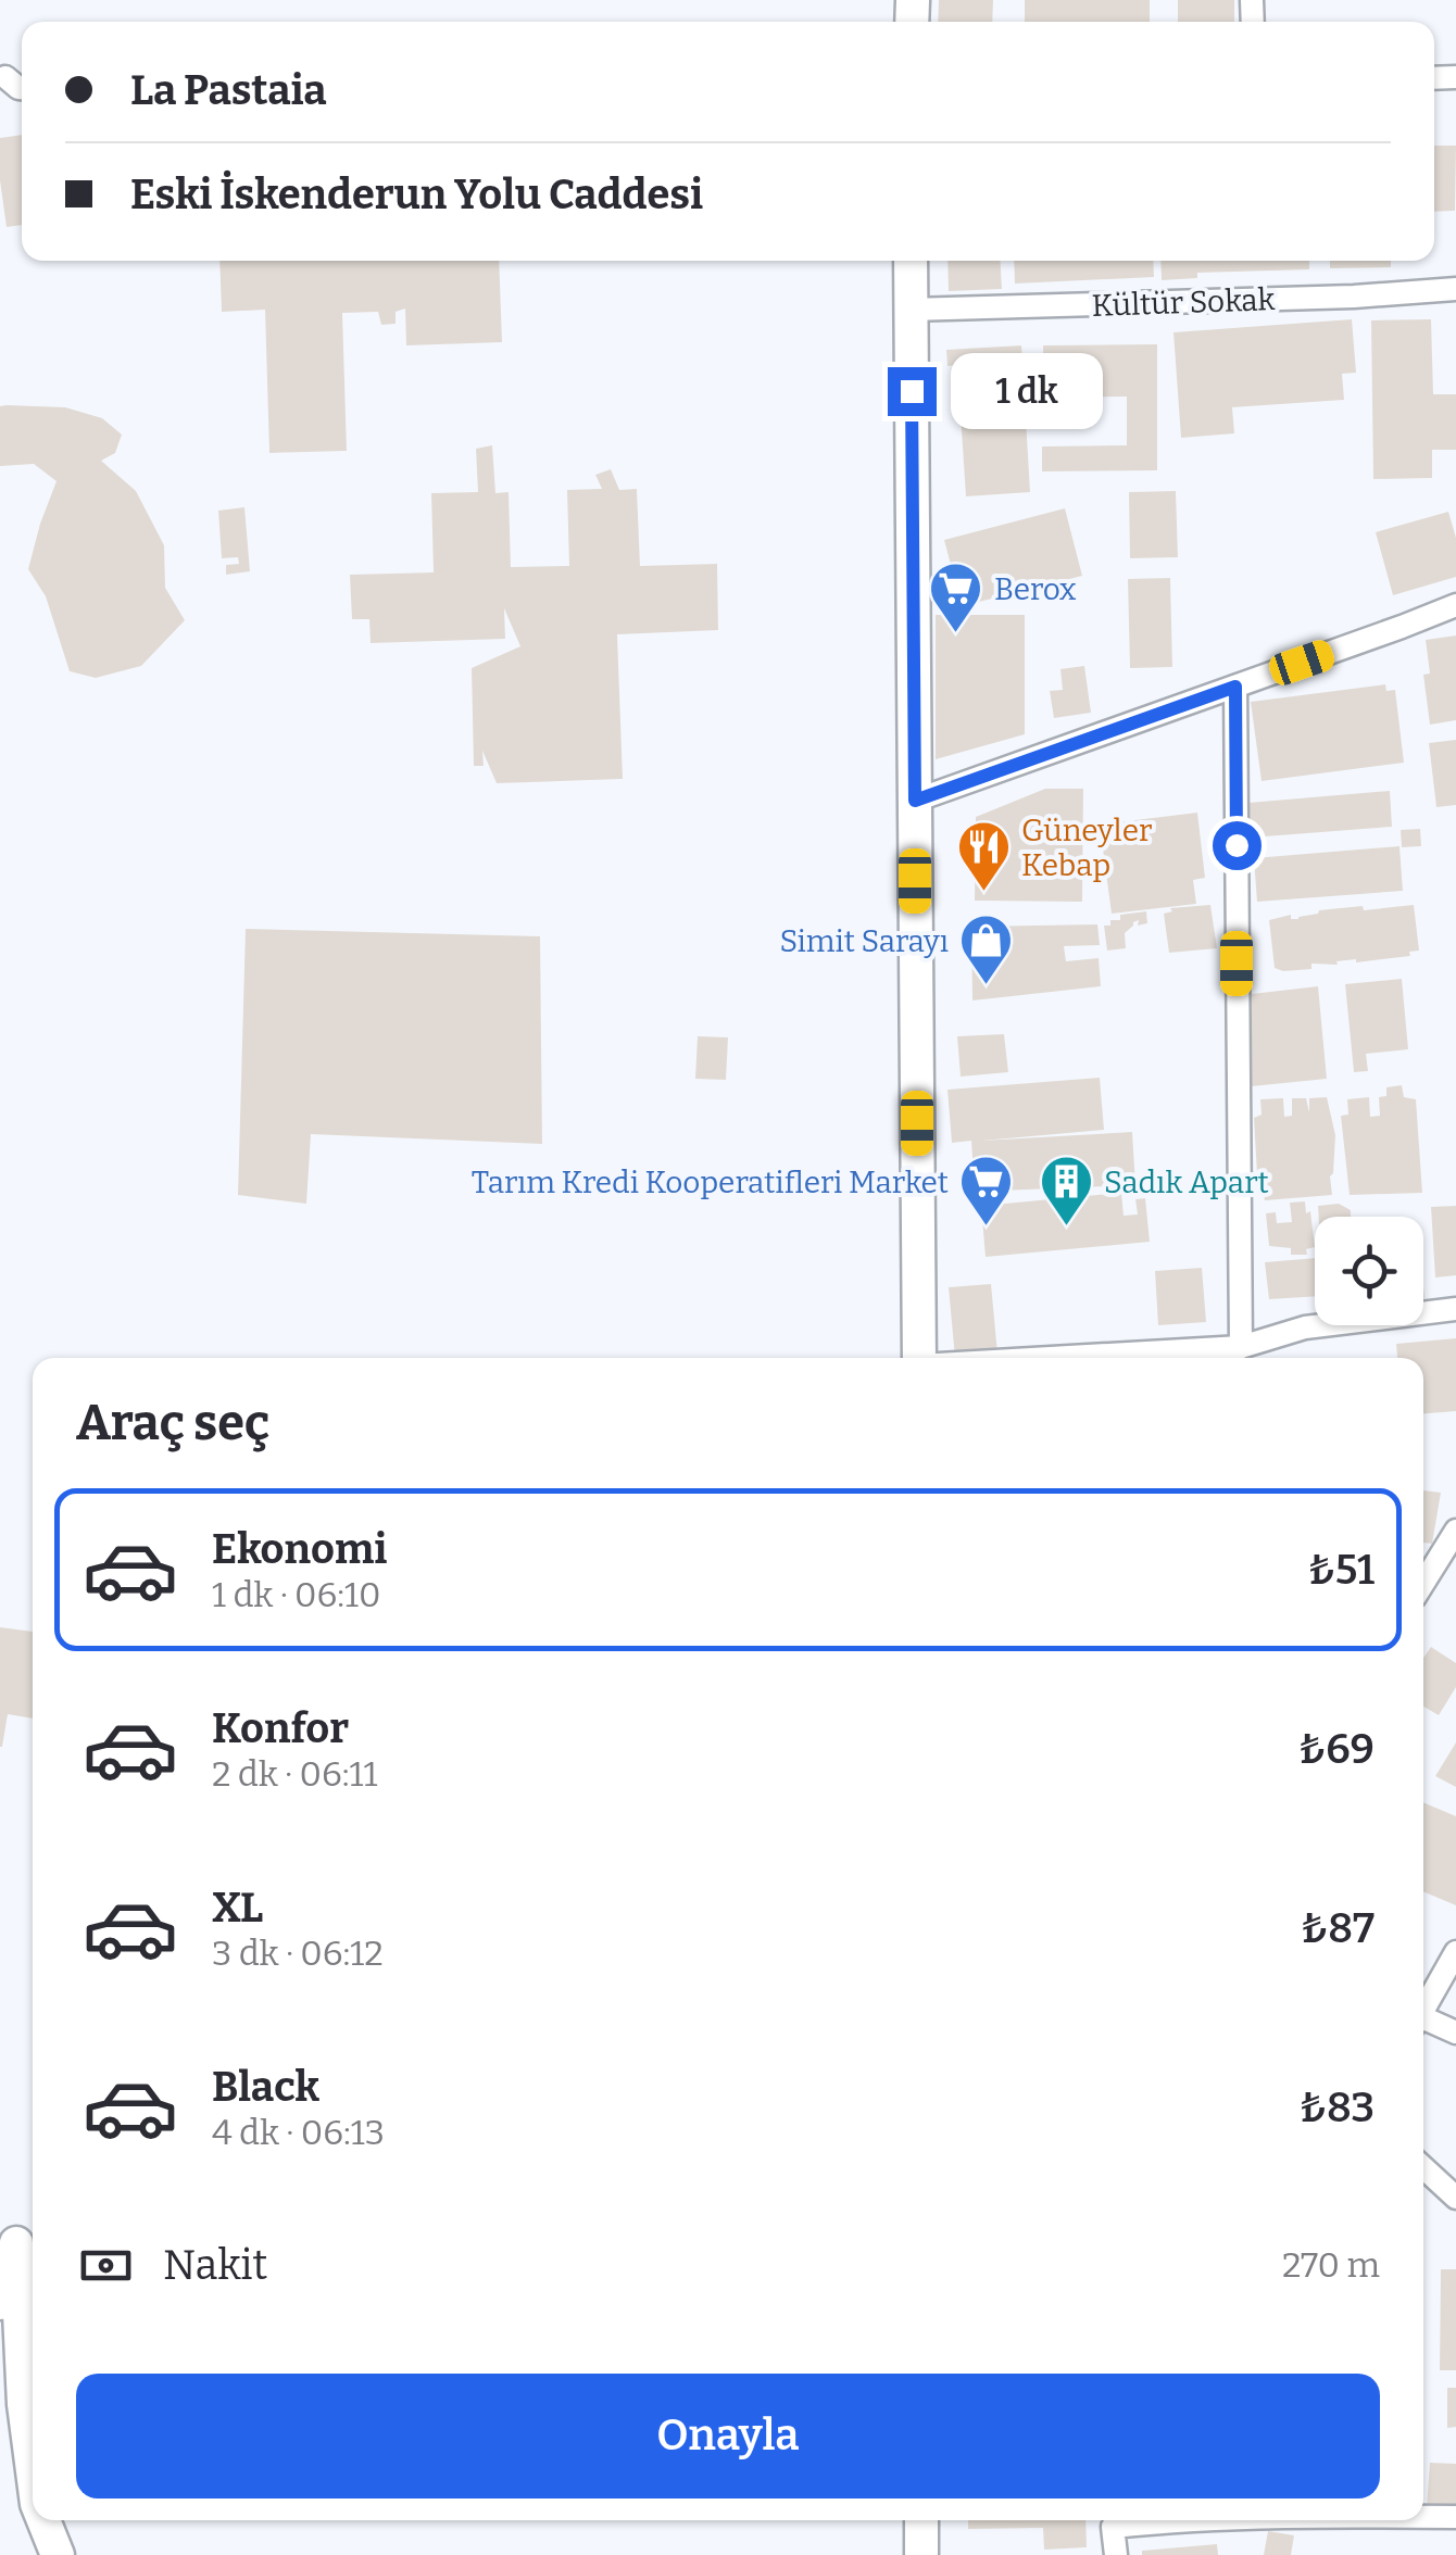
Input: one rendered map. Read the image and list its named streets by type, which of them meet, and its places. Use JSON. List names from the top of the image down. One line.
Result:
{"streets":{"street":["Kültür Sokak"]},"places":{"supermarket":["Berox","Tarım Kredi Kooperatifleri Market"],"restaurant":["Güneyler Kebap"],"shop":["Simit Sarayı"],"building":["Sadık Apart"]},"page":{"banner":["La Pastaia","Eski İskenderun Yolu Caddesi"],"bubble":"1 dk","heading":"Araç seç","list":[{"name":"Ekonomi","note":"1 dk · 06:10","value":"₺51"},{"name":"Konfor","note":"2 dk · 06:11","value":"₺69"},{"name":"XL","note":"3 dk · 06:12","value":"₺87"},{"name":"Black","note":"4 dk · 06:13","value":"₺83"}],"pay":["Nakit","270 m"],"buttons":"Onayla"}}
